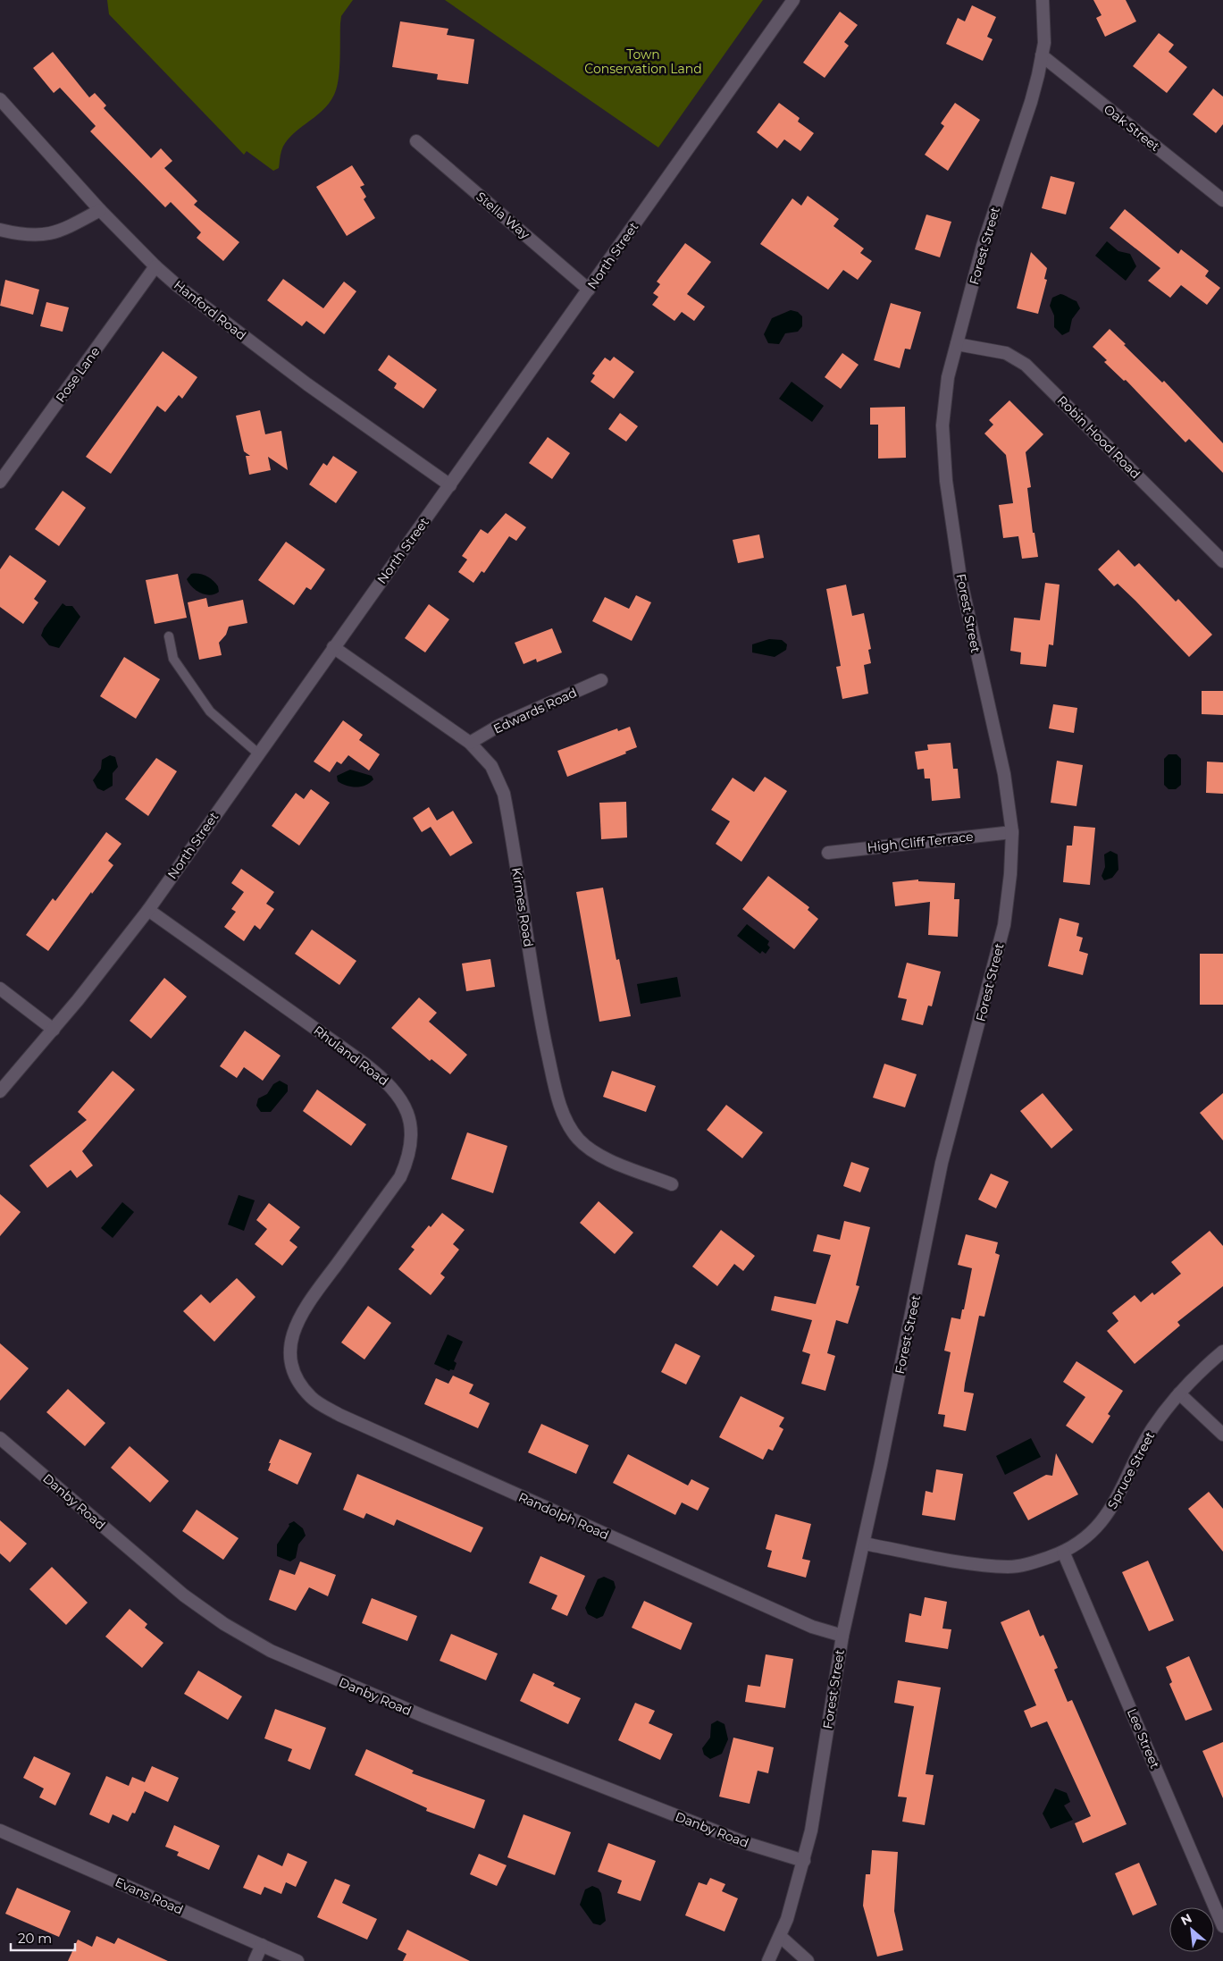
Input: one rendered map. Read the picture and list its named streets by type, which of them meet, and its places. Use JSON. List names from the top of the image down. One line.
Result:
{"streets":{"street":["Oak Street","Stella Way","Forest Street","North Street","Hanford Road","Rose Lane","Robin Hood Road","Edwards Road","High Cliff Terrace","Kirmes Road","Rhuland Road","Spruce Street","Danby Road","Randolph Road","Lee Street","Evans Road"]},"crossings":[["Oak Street","Forest Street"],["Stella Way","North Street"],["Forest Street","Robin Hood Road"],["Forest Street","High Cliff Terrace"],["Forest Street","Spruce Street"],["Forest Street","Danby Road"],["Forest Street","Randolph Road"],["North Street","Hanford Road"],["North Street","Kirmes Road"],["North Street","Rhuland Road"],["Hanford Road","Rose Lane"],["Edwards Road","Kirmes Road"],["Rhuland Road","Randolph Road"],["Spruce Street","Lee Street"]],"parks":["Town Conservation Land"],"scale_bar":"20 m","north":"top left"}
